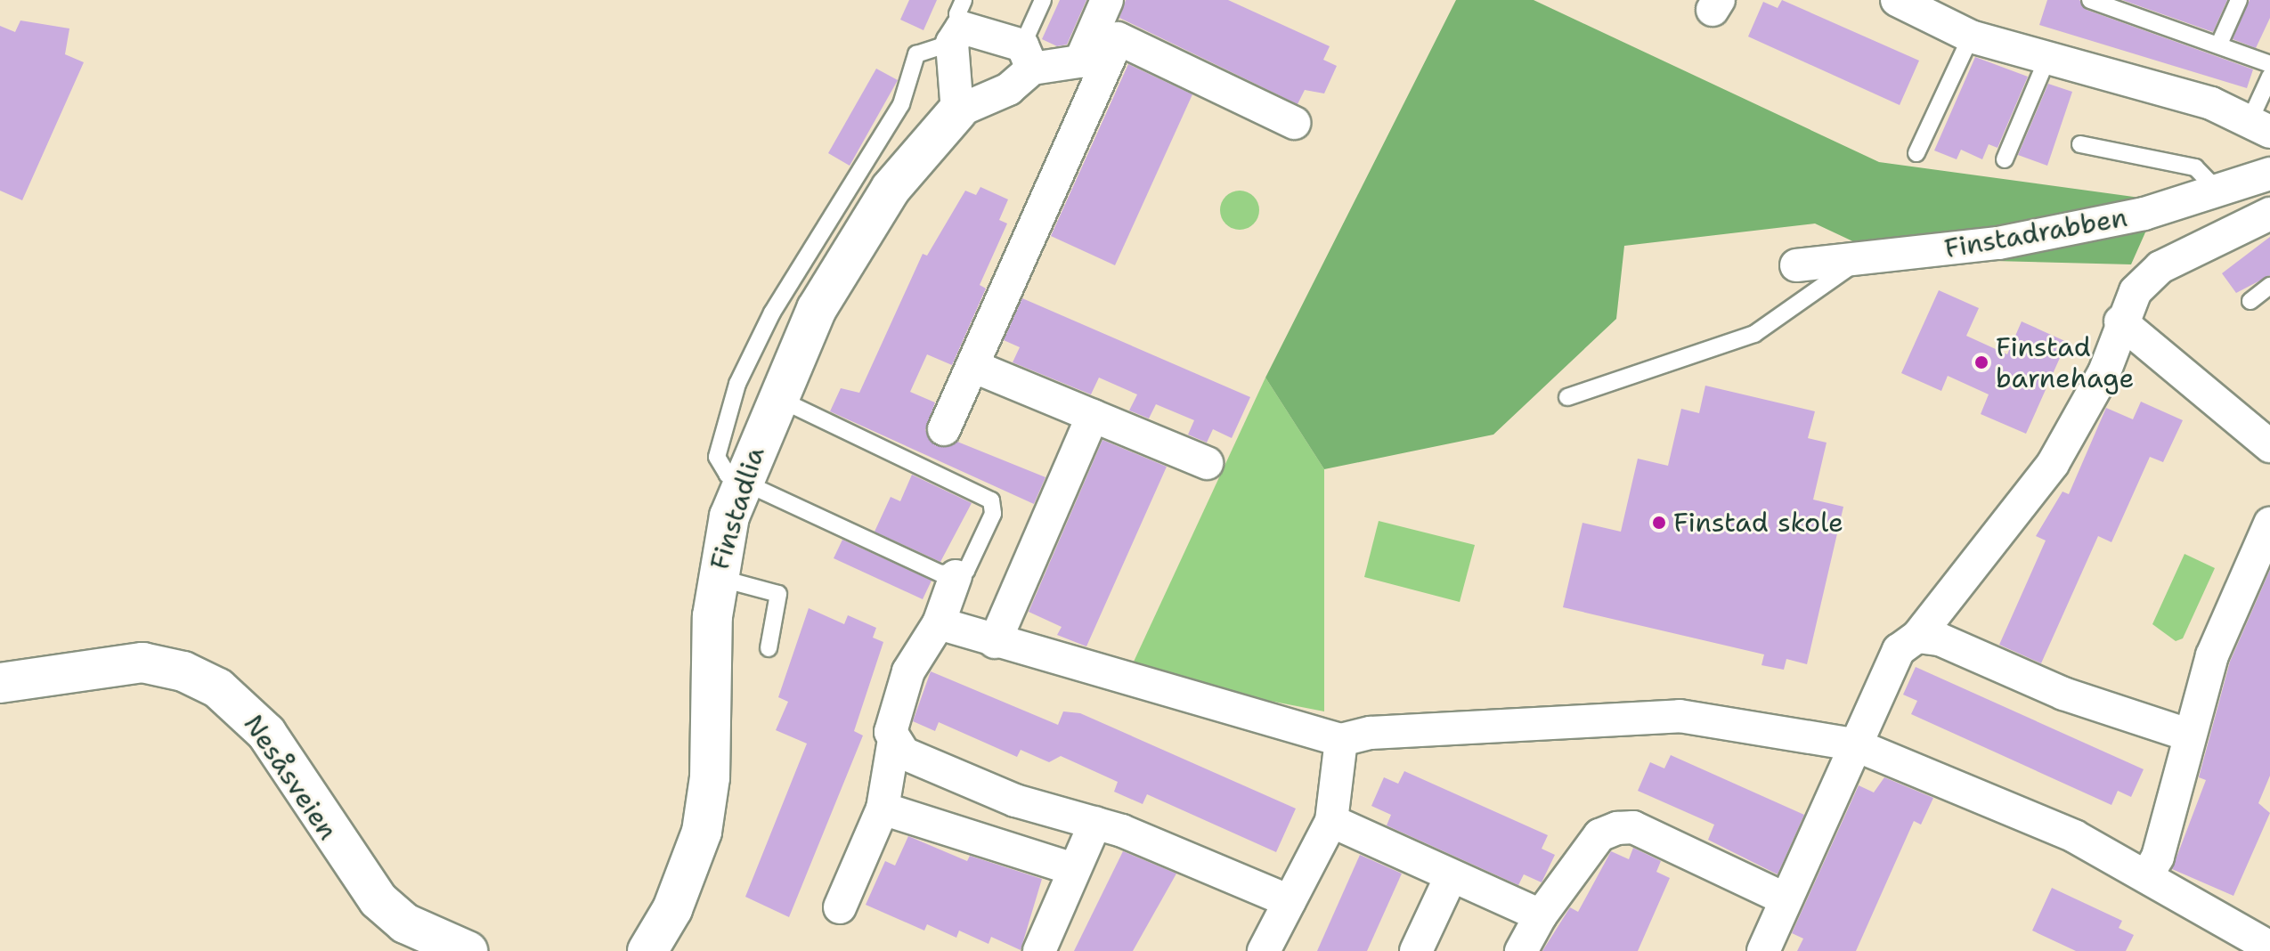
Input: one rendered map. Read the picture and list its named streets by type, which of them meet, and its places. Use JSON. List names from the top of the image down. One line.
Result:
{"streets":{"street":["Finstadrabben","Finstadlia","Nesåsveien"]},"places":["Finstad barnehage","Finstad skole"]}
